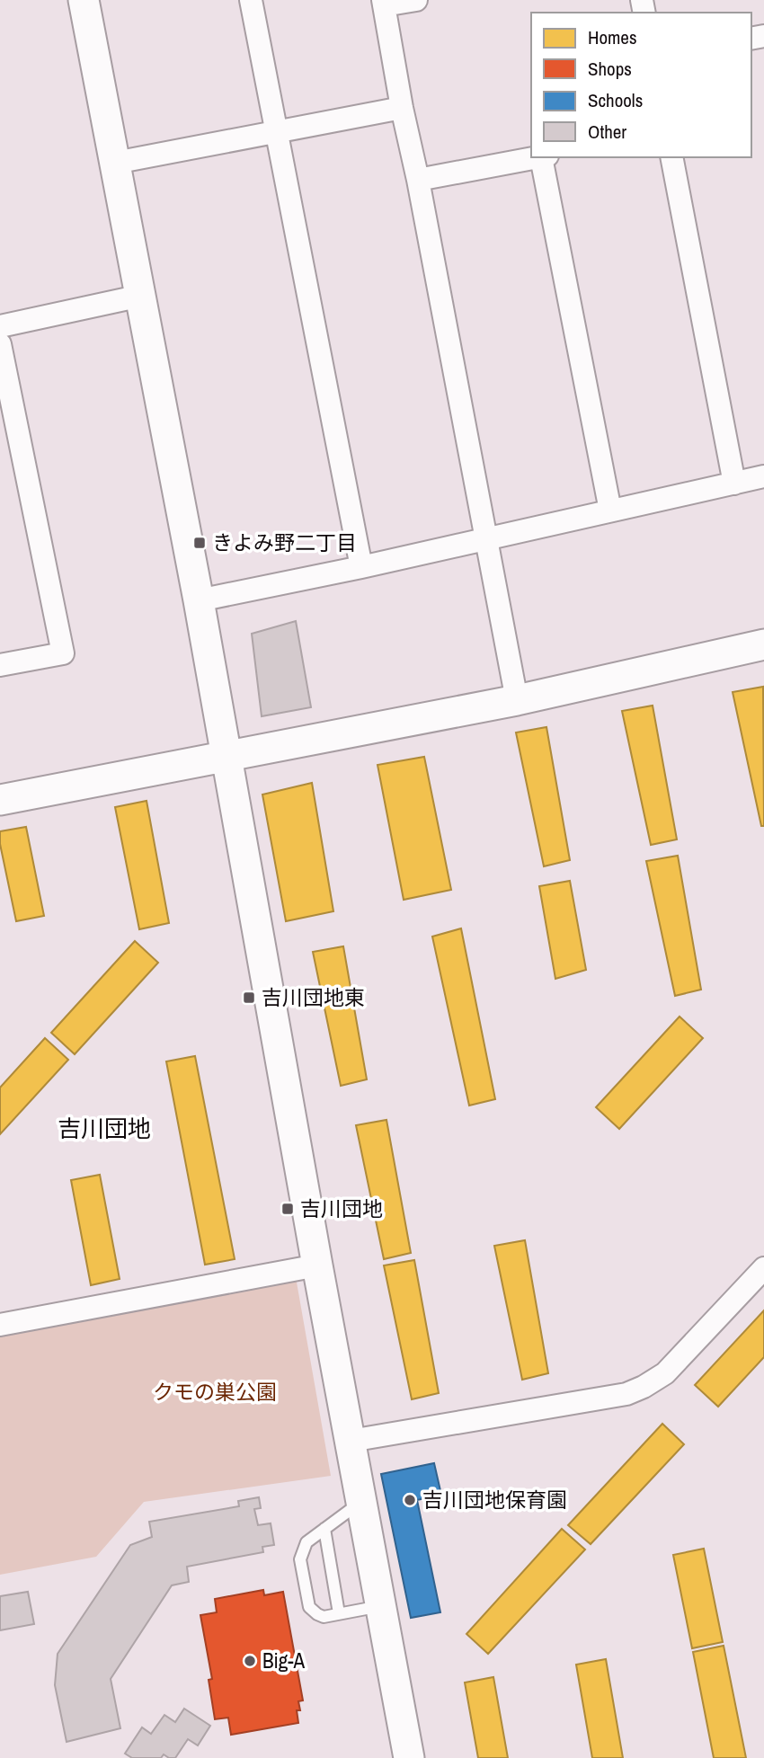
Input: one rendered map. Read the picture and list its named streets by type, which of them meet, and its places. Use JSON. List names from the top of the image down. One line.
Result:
{"districts":["吉川団地"],"parks":["クモの巣公園"],"places":{"transit":["きよみ野二丁目","吉川団地東","吉川団地"],"other":["吉川団地保育園","Big-A"]},"legend":["Homes","Shops","Schools","Other"]}
